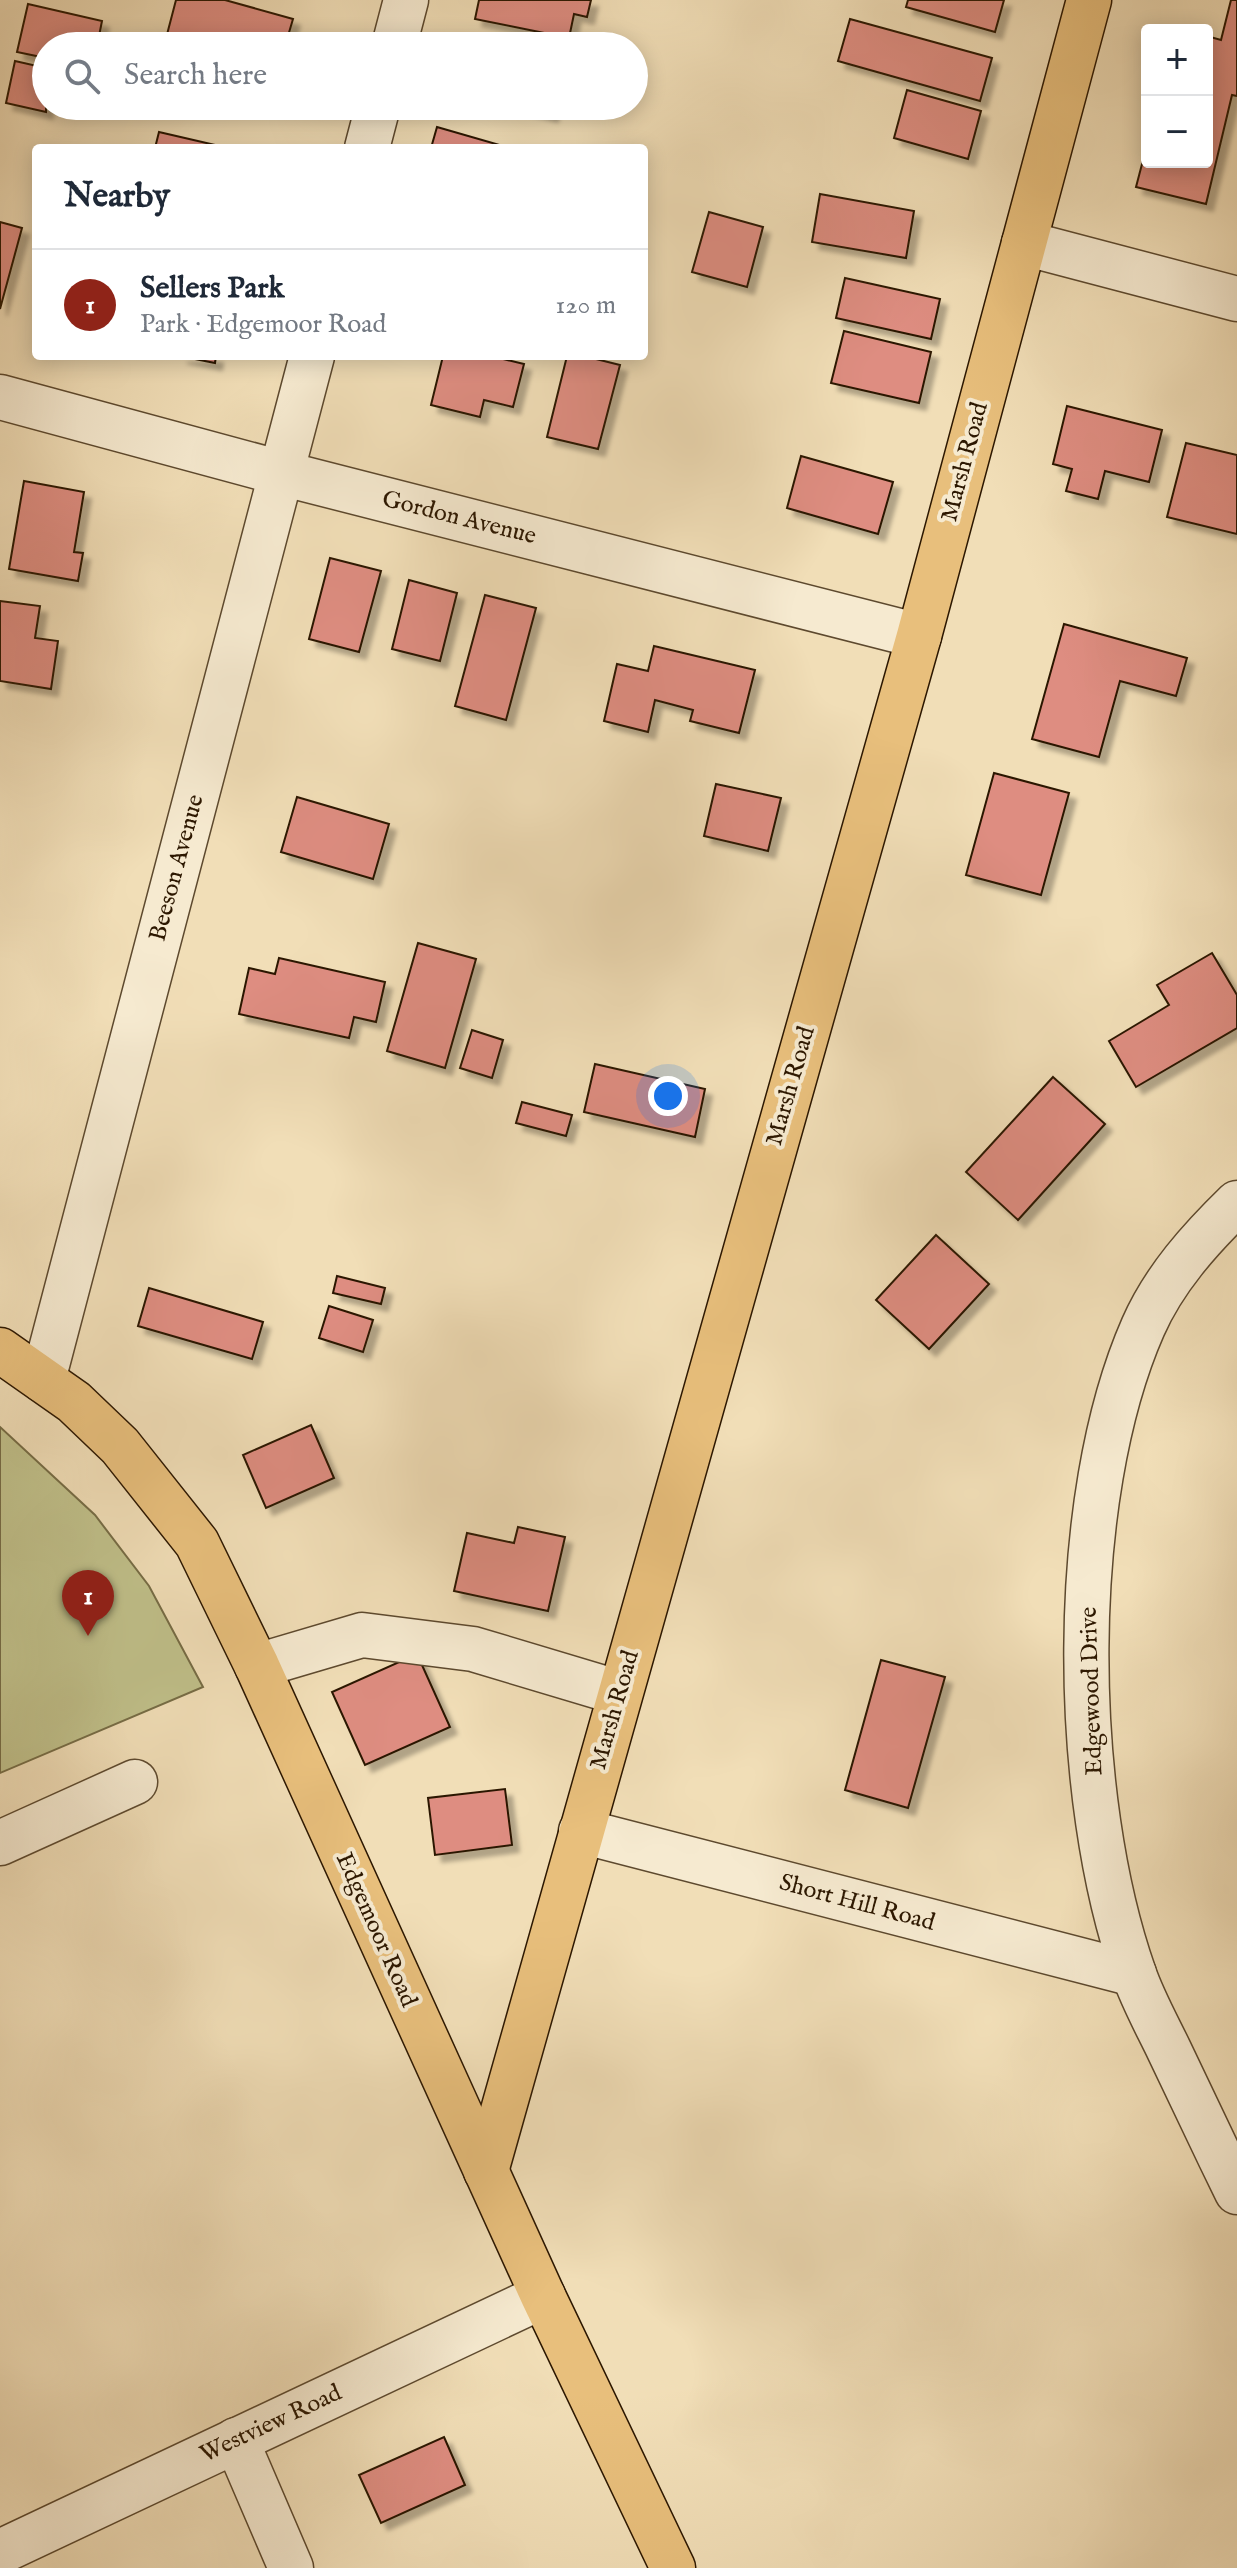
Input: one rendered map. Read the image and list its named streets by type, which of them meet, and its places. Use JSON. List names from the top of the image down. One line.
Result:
{"streets":{"main road":["Marsh Road","Edgemoor Road"],"street":["Gordon Avenue","Beeson Avenue","Edgewood Drive","Short Hill Road","Westview Road"]},"crossings":[["Marsh Road","Gordon Avenue"],["Marsh Road","Short Hill Road"],["Marsh Road","Edgemoor Road"],["Gordon Avenue","Beeson Avenue"],["Beeson Avenue","Edgemoor Road"],["Edgewood Drive","Short Hill Road"],["Edgemoor Road","Westview Road"]],"page":{"map_buttons":["+","−"],"search":"Search here","heading":"Nearby","list":[{"mark":"1","name":"Sellers Park","note":"Park · Edgemoor Road","value":"120 m"}],"pins":"1"}}
